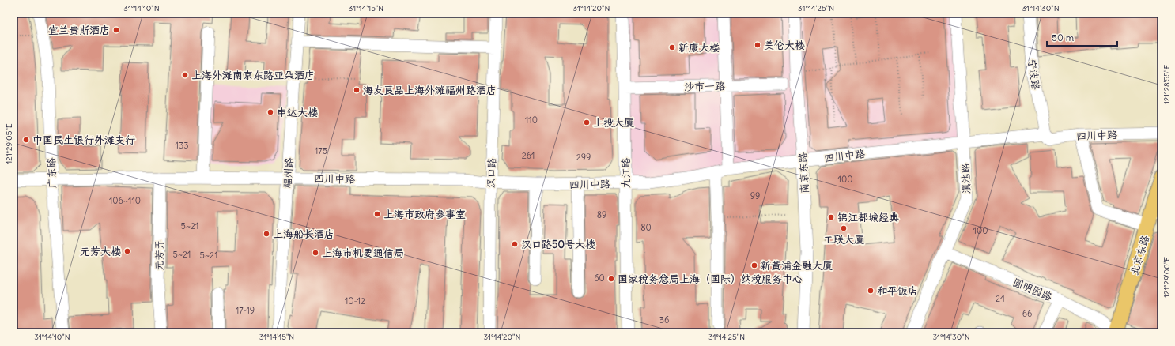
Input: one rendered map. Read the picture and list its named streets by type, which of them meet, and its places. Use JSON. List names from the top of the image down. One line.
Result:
{"streets":{"main road":["北京东路"],"street":["宁波路","沙市一路","四川中路","广东路","福州路","汉口路","九江路","南京东路","滇池路","元芳弄","圆明园路"]},"crossings":[["宁波路","四川中路"],["沙市一路","九江路"],["四川中路","广东路"],["四川中路","福州路"],["四川中路","汉口路"],["四川中路","九江路"],["四川中路","南京东路"],["四川中路","滇池路"],["四川中路","元芳弄"],["滇池路","圆明园路"],["北京东路","圆明园路"]],"places":["宜兰贵斯酒店","美伦大楼","新康大楼","上海外滩南京东路亚朵酒店","海友良品上海外滩福州路酒店","申达大楼","上投大厦","中国民生银行外滩支行","上海市政府参事室","锦江都城经典","工联大厦","上海船长酒店","汉口路50号大楼","元芳大楼","上海市机要通信局","新黄浦金融大厦","国家税务总局上海（国际）纳税服务中心","和平饭店"],"house_numbers":["110","133","175","261","299","100","99","106~110","89","5~21","80","100","5~21","5~21","60","24","10-12","17-19","66","36"],"scale_bar":"50 m","coordinates":["31°14'10\"N","31°14'15\"N","31°14'20\"N","31°14'25\"N","31°14'30\"N","121°28'55\"E","121°29'05\"E","121°29'00\"E"]}
